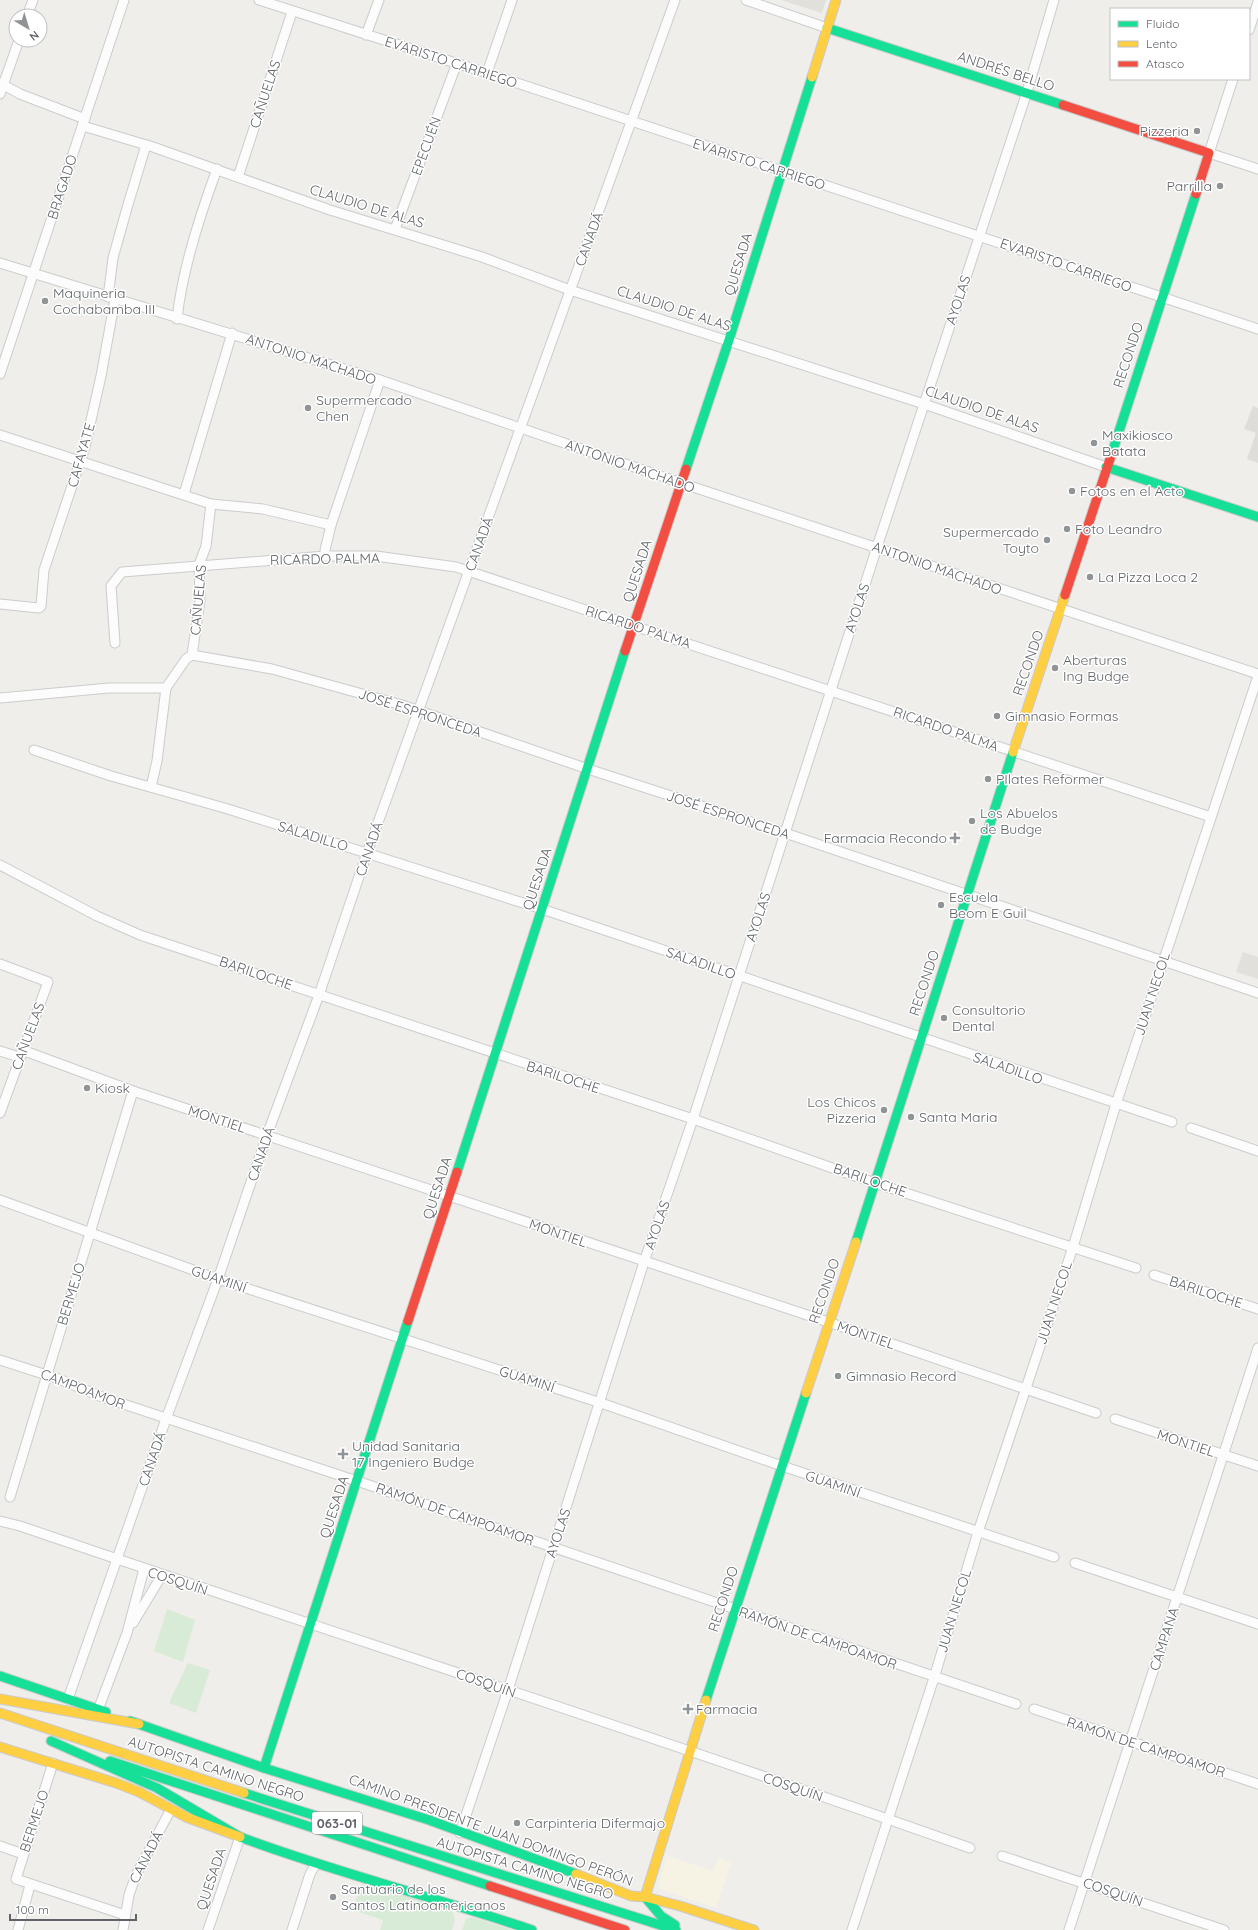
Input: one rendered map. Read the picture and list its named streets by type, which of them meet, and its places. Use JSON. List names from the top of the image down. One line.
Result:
{"streets":{"main road":["ANDRÉS BELLO","CLAUDIO DE ALAS","QUESADA","RECONDO","AUTOPISTA CAMINO NEGRO","063-01","CAMINO PRESIDENTE JUAN DOMINGO PERÓN"],"street":["EVARISTO CARRIEGO","CAÑUELAS","EPECUÉN","BRAGADO","CANADÁ","AYOLAS","ANTONIO MACHADO","CAFAYATE","RICARDO PALMA","JOSÉ ESPRONCEDA","SALADILLO","BARILOCHE","JUAN NECOL","MONTIEL","GUAMINÍ","BERMEJO","CAMPOAMOR","RAMÓN DE CAMPOAMOR","COSQUÍN","CAMPANA"]},"crossings":[["EVARISTO CARRIEGO","CAÑUELAS"],["EVARISTO CARRIEGO","EPECUÉN"],["EVARISTO CARRIEGO","CANADÁ"],["EVARISTO CARRIEGO","QUESADA"],["EVARISTO CARRIEGO","AYOLAS"],["EVARISTO CARRIEGO","RECONDO"],["ANDRÉS BELLO","QUESADA"],["ANDRÉS BELLO","AYOLAS"],["ANDRÉS BELLO","RECONDO"],["CAÑUELAS","CLAUDIO DE ALAS"],["CAÑUELAS","RICARDO PALMA"],["CAÑUELAS","JOSÉ ESPRONCEDA"],["CAÑUELAS","MONTIEL"],["EPECUÉN","CLAUDIO DE ALAS"],["BRAGADO","CLAUDIO DE ALAS"],["BRAGADO","ANTONIO MACHADO"],["CLAUDIO DE ALAS","CANADÁ"],["CLAUDIO DE ALAS","QUESADA"],["CLAUDIO DE ALAS","AYOLAS"],["CLAUDIO DE ALAS","RECONDO"],["CLAUDIO DE ALAS","CAFAYATE"],["CANADÁ","ANTONIO MACHADO"],["CANADÁ","RICARDO PALMA"],["CANADÁ","JOSÉ ESPRONCEDA"],["CANADÁ","SALADILLO"],["CANADÁ","BARILOCHE"],["CANADÁ","MONTIEL"],["CANADÁ","GUAMINÍ"],["CANADÁ","CAMPOAMOR"],["CANADÁ","RAMÓN DE CAMPOAMOR"],["CANADÁ","COSQUÍN"],["QUESADA","ANTONIO MACHADO"],["QUESADA","RICARDO PALMA"],["QUESADA","JOSÉ ESPRONCEDA"],["QUESADA","SALADILLO"],["QUESADA","BARILOCHE"],["QUESADA","MONTIEL"],["QUESADA","GUAMINÍ"],["QUESADA","RAMÓN DE CAMPOAMOR"],["QUESADA","COSQUÍN"],["QUESADA","AUTOPISTA CAMINO NEGRO"],["QUESADA","CAMINO PRESIDENTE JUAN DOMINGO PERÓN"],["AYOLAS","ANTONIO MACHADO"],["AYOLAS","RICARDO PALMA"],["AYOLAS","JOSÉ ESPRONCEDA"],["AYOLAS","SALADILLO"],["AYOLAS","BARILOCHE"],["AYOLAS","MONTIEL"],["AYOLAS","GUAMINÍ"],["AYOLAS","RAMÓN DE CAMPOAMOR"],["AYOLAS","COSQUÍN"],["AYOLAS","CAMINO PRESIDENTE JUAN DOMINGO PERÓN"],["RECONDO","ANTONIO MACHADO"],["RECONDO","RICARDO PALMA"],["RECONDO","JOSÉ ESPRONCEDA"],["RECONDO","SALADILLO"],["RECONDO","BARILOCHE"],["RECONDO","MONTIEL"],["RECONDO","GUAMINÍ"],["RECONDO","RAMÓN DE CAMPOAMOR"],["RECONDO","COSQUÍN"],["RECONDO","CAMINO PRESIDENTE JUAN DOMINGO PERÓN"],["ANTONIO MACHADO","CAFAYATE"],["ANTONIO MACHADO","JUAN NECOL"],["RICARDO PALMA","JUAN NECOL"],["JOSÉ ESPRONCEDA","JUAN NECOL"],["SALADILLO","JUAN NECOL"],["BARILOCHE","JUAN NECOL"],["JUAN NECOL","MONTIEL"],["JUAN NECOL","GUAMINÍ"],["JUAN NECOL","RAMÓN DE CAMPOAMOR"],["JUAN NECOL","COSQUÍN"],["MONTIEL","BERMEJO"],["MONTIEL","CAMPANA"],["GUAMINÍ","BERMEJO"],["BERMEJO","CAMPOAMOR"],["CAMPOAMOR","RAMÓN DE CAMPOAMOR"],["RAMÓN DE CAMPOAMOR","CAMPANA"],["COSQUÍN","CAMPANA"]],"places":{"other":["Pizzeria","Parrilla","Maquineria Cochabamba III","Supermercado Chen","Maxikiosco Batata","Fotos en el Acto","Foto Leandro","Supermercado Toyto","La Pizza Loca 2","Aberturas Ing Budge","Gimnasio Formas","PIlates Reformer","Los Abuelos de Budge","Escuela Beom E Guil","Consultorio Dental","Kiosk","Los Chicos Pizzeria","Santa Maria","Gimnasio Record","Carpinteria Difermajo","Santuario de los Santos Latinoamericanos"],"health":["Farmacia Recondo","Unidad Sanitaria 17 Ingeniero Budge","Farmacia"]},"legend":["Fluido","Lento","Atasco"],"scale_bar":"100 m","north":"bottom right"}
